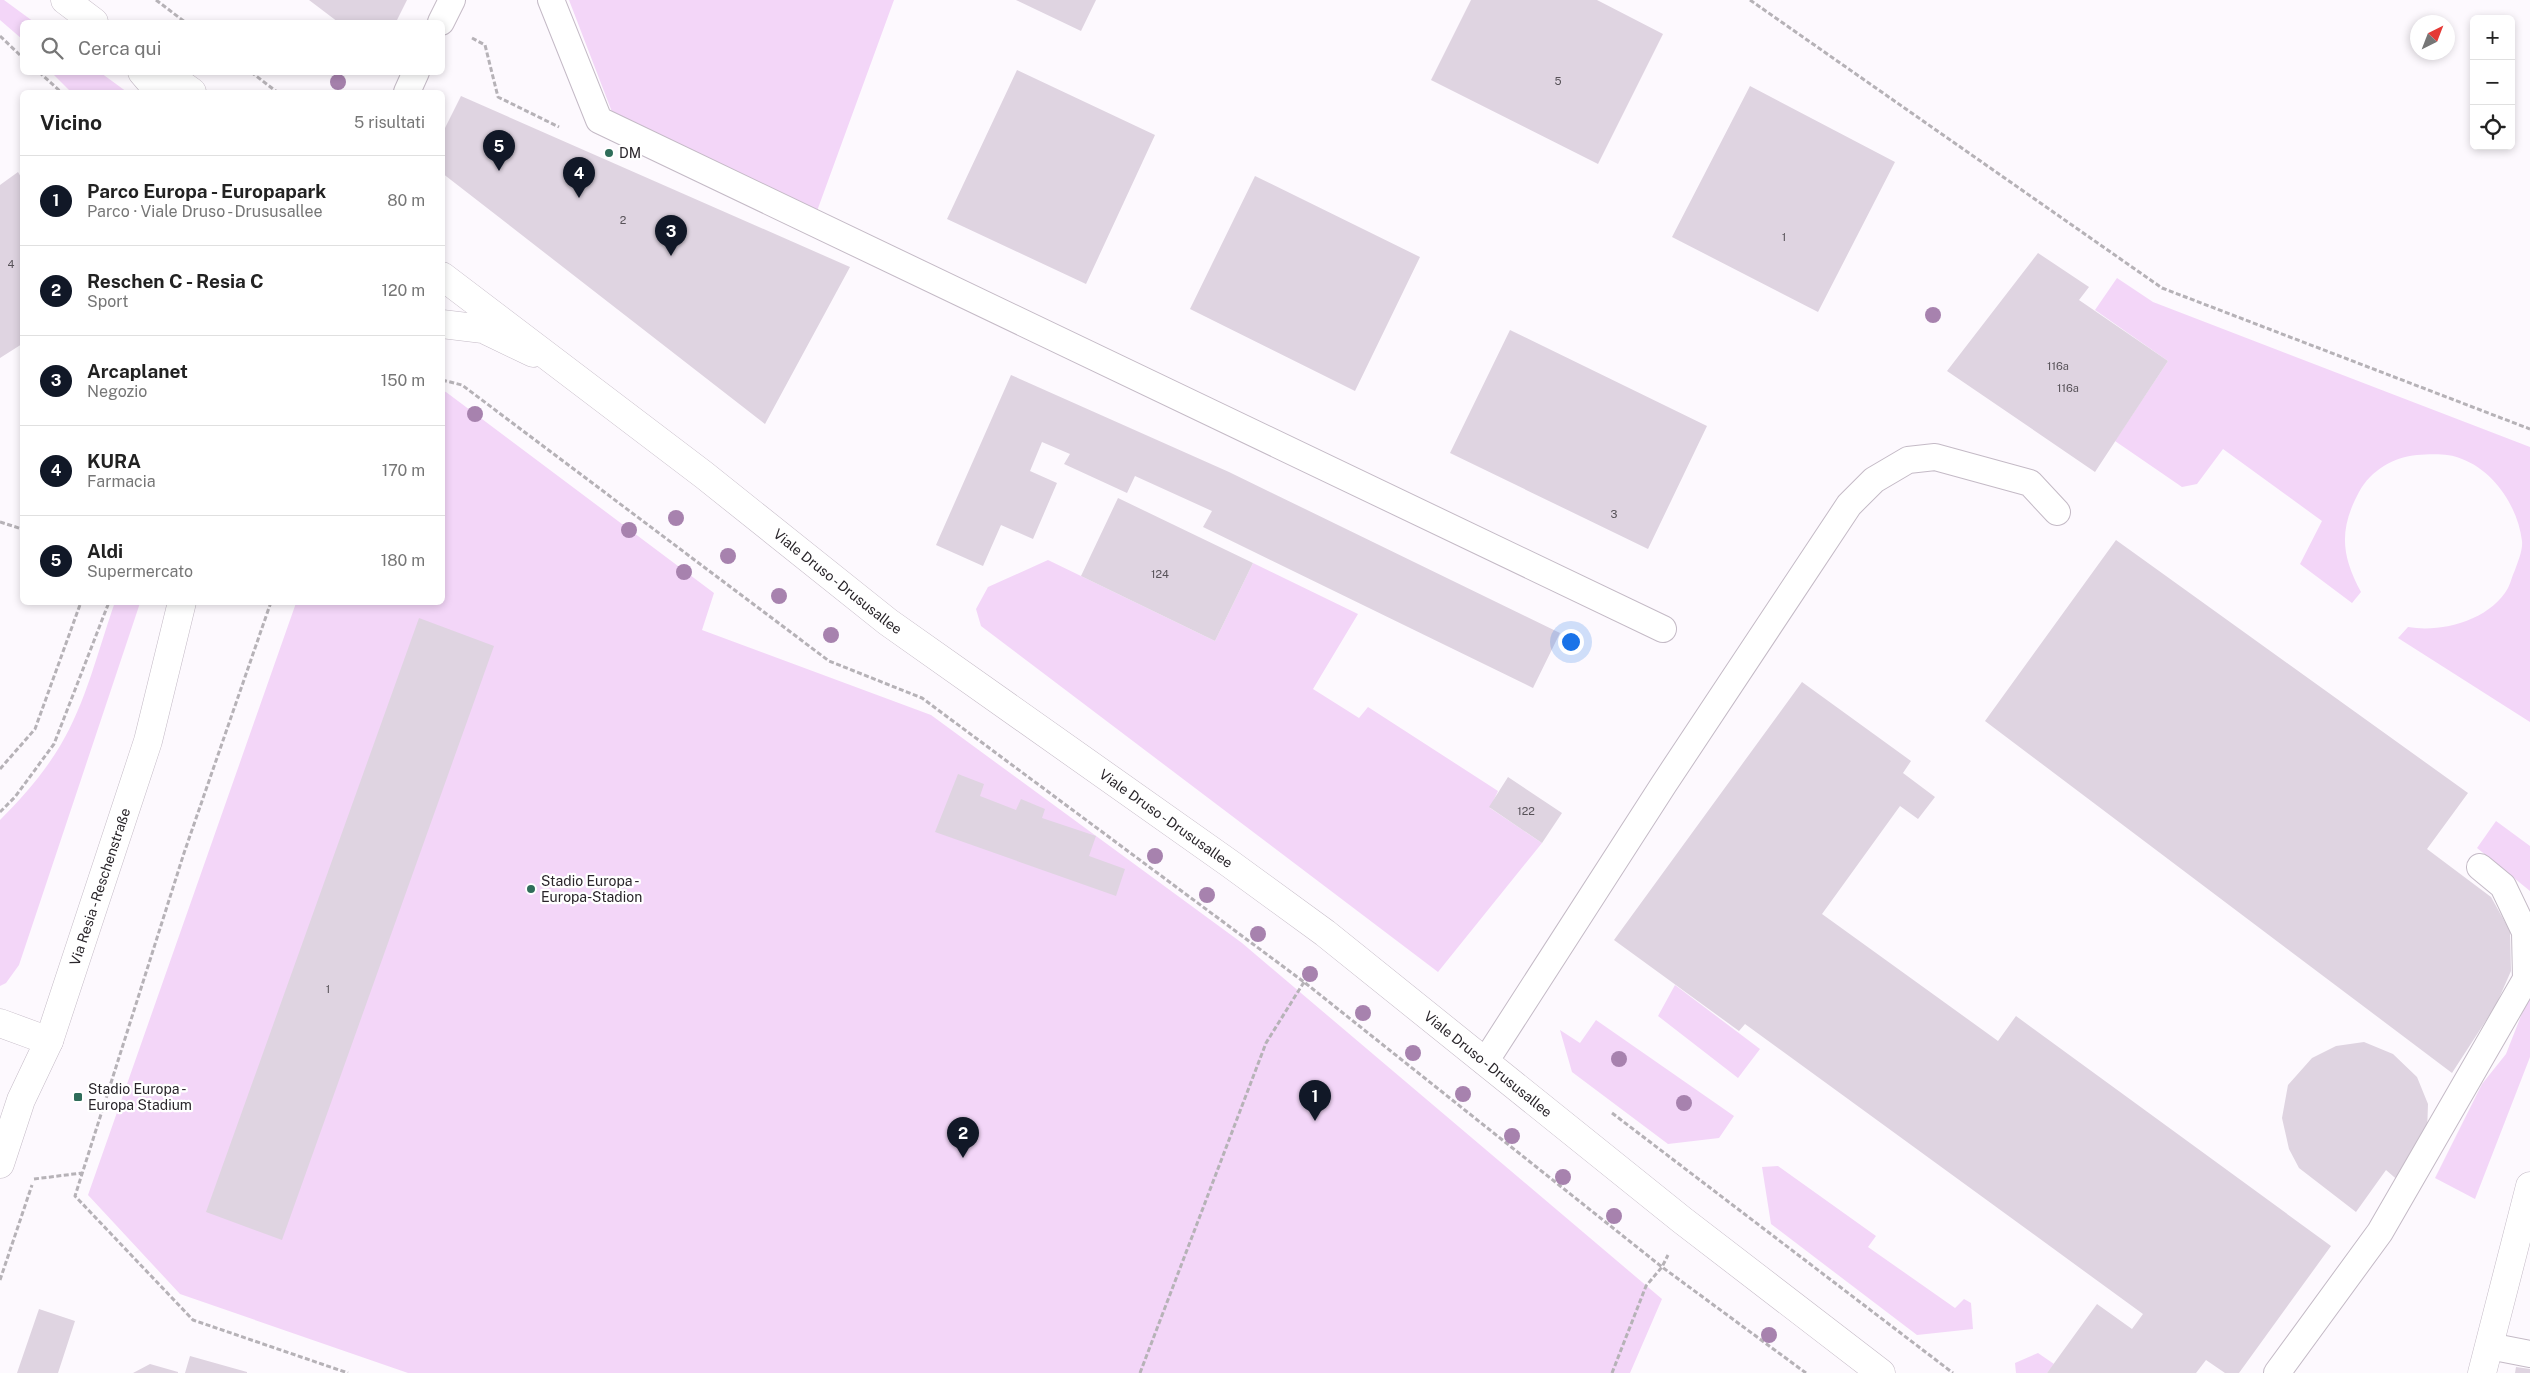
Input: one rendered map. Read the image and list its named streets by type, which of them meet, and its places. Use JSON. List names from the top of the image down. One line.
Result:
{"streets":{"main road":["Viale Druso - Drususallee","Via Resia - Reschenstraße"]},"places":{"other":["DM","Stadio Europa - Europa-Stadion"],"transit":["Stadio Europa - Europa Stadium"]},"house_numbers":["5","2","1","4","116a","116a","3","124","122","1"],"north":"top right","page":{"map_buttons":["+","−"],"search":"Cerca qui","heading":["Vicino","5 risultati"],"pins":["5","4","3","1","2"],"list":[{"mark":"1","name":"Parco Europa - Europapark","note":"Parco · Viale Druso - Drususallee","value":"80 m"},{"mark":"2","name":"Reschen C - Resia C","note":"Sport","value":"120 m"},{"mark":"3","name":"Arcaplanet","note":"Negozio","value":"150 m"},{"mark":"4","name":"KURA","note":"Farmacia","value":"170 m"},{"mark":"5","name":"Aldi","note":"Supermercato","value":"180 m"}]}}
